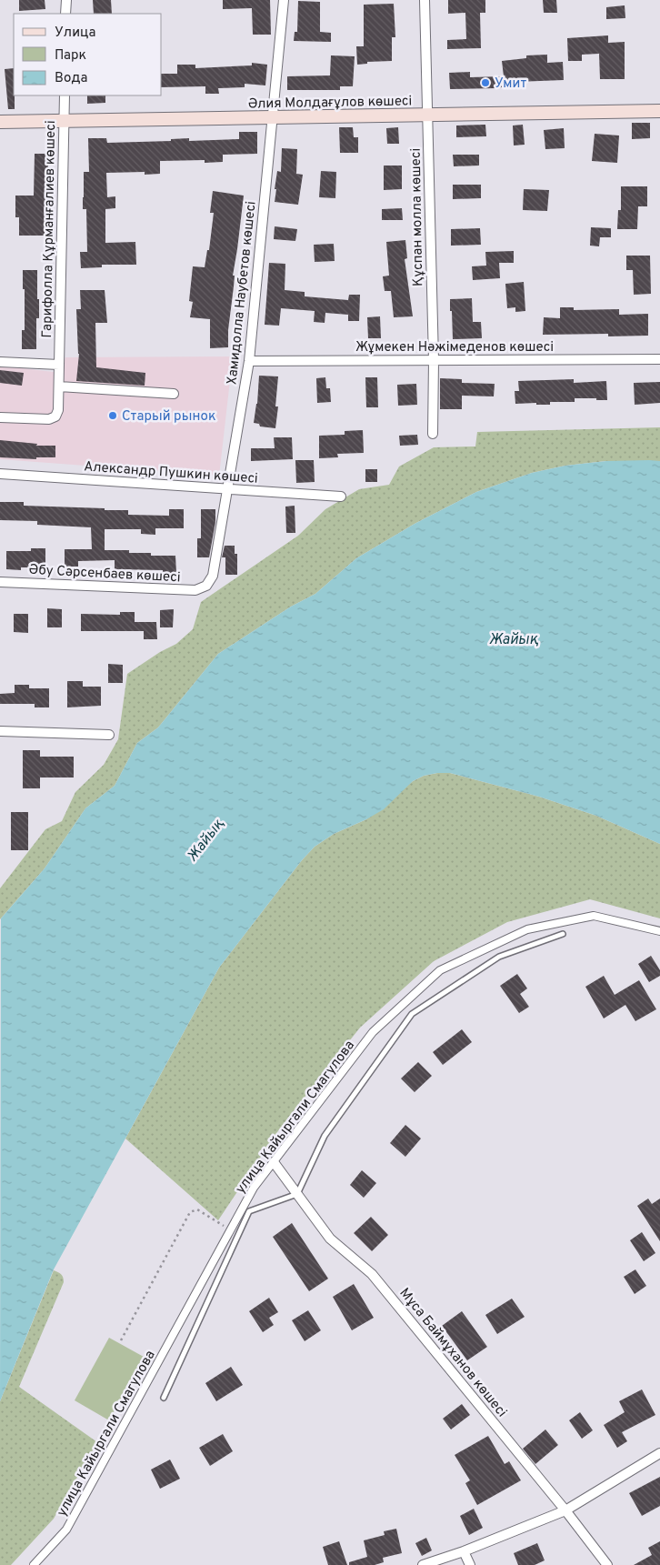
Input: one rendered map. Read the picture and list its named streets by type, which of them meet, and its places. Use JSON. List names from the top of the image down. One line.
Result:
{"streets":{"main road":["Әлия Молдағұлов көшесі"],"street":["Құспан молла көшесі","Гарифолла Құрманғалиев көшесі","Хамидолла Наубетов көшесі","Жұмекен Нәжімеденов көшесі","Александр Пушкин көшесі","Әбу Сәрсенбаев көшесі","улица Кайыргали Смагулова","Мұса Баймұханов көшесі"]},"crossings":[["Әлия Молдағұлов көшесі","Құспан молла көшесі"],["Әлия Молдағұлов көшесі","Гарифолла Құрманғалиев көшесі"],["Әлия Молдағұлов көшесі","Хамидолла Наубетов көшесі"],["Құспан молла көшесі","Жұмекен Нәжімеденов көшесі"],["Хамидолла Наубетов көшесі","Жұмекен Нәжімеденов көшесі"],["Хамидолла Наубетов көшесі","Александр Пушкин көшесі"],["Хамидолла Наубетов көшесі","Әбу Сәрсенбаев көшесі"],["улица Кайыргали Смагулова","Мұса Баймұханов көшесі"]],"water":["Жайық"],"places":["Умит","Старый рынок"],"legend":["Улица","Парк","Вода"]}
